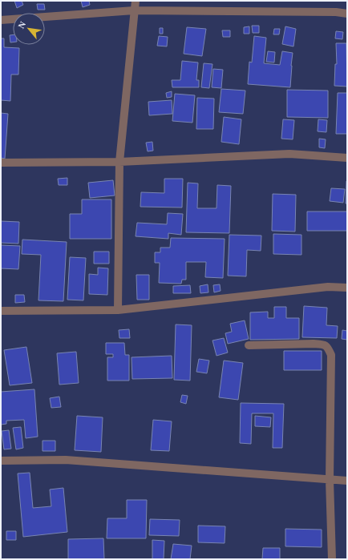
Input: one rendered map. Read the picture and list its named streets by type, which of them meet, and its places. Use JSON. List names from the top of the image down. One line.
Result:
{"north":"top left"}
